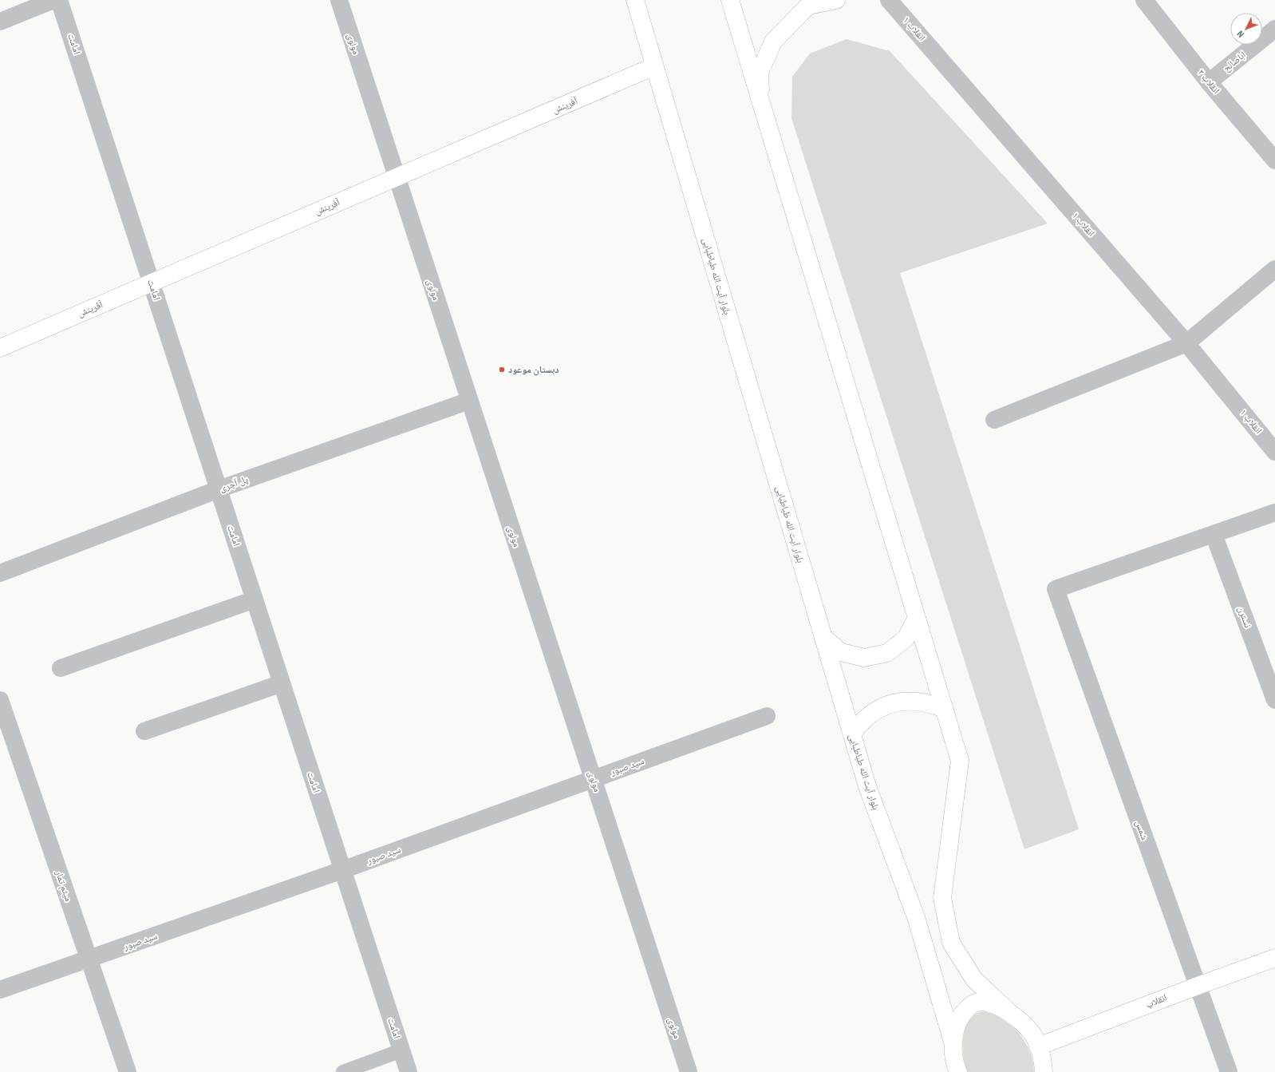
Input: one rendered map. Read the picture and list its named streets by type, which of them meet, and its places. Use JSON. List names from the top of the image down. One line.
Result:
{"streets":{"main road":["آفرینش","بلوار آیت الله طباطبایی","انقلاب"],"street":["انقلاب ۱","امامت","مولوی","اباصالح","انقلاب ۲","پل آجری","نسترن","سید صبور","شمس","میثم تمار"]},"crossings":[["امامت","آفرینش"],["امامت","پل آجری"],["امامت","سید صبور"],["مولوی","آفرینش"],["مولوی","پل آجری"],["مولوی","سید صبور"],["اباصالح","انقلاب ۲"],["آفرینش","بلوار آیت الله طباطبایی"],["نسترن","شمس"],["سید صبور","میثم تمار"],["شمس","انقلاب"]],"places":["دبستان موعود"],"north":"bottom left"}
